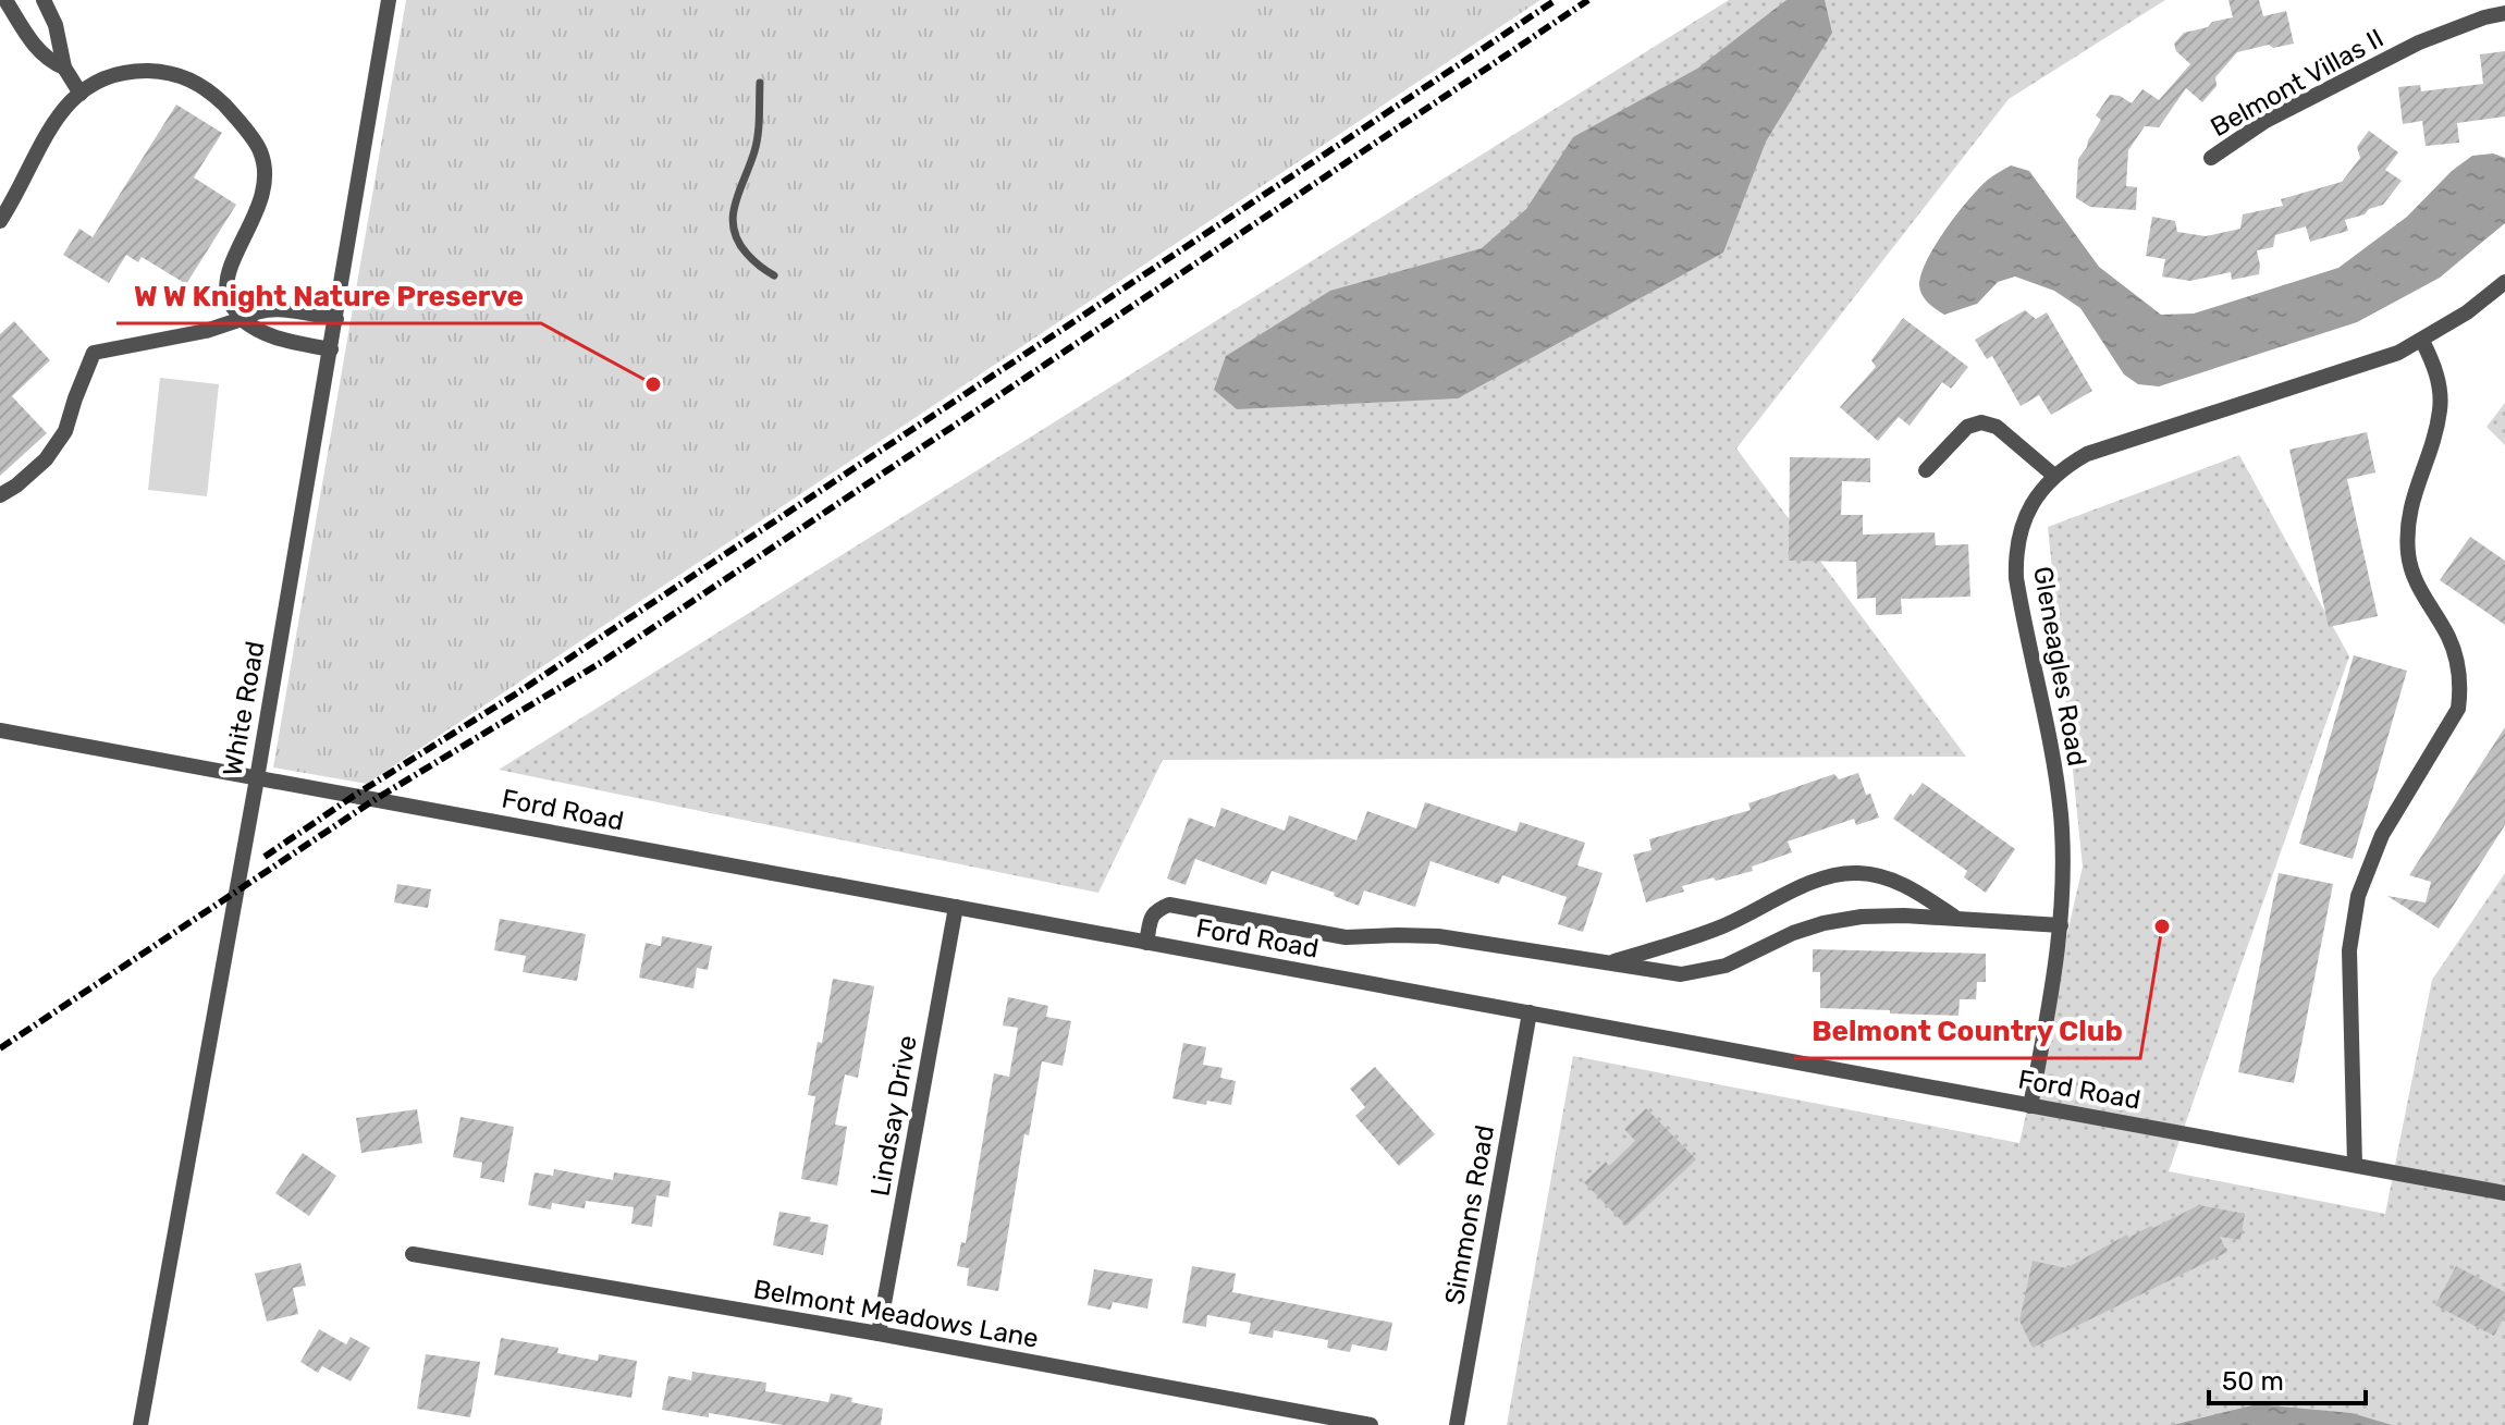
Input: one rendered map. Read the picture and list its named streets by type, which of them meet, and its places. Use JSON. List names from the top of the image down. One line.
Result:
{"streets":{"street":["Belmont Villas II","Gleneagles Road","White Road","Ford Road","Lindsay Drive","Simmons Road","Belmont Meadows Lane"]},"crossings":[["Gleneagles Road","Ford Road"],["White Road","Ford Road"],["Ford Road","Lindsay Drive"],["Ford Road","Simmons Road"],["Lindsay Drive","Belmont Meadows Lane"]],"places":["W W Knight Nature Preserve","Belmont Country Club"],"scale_bar":"50 m"}
